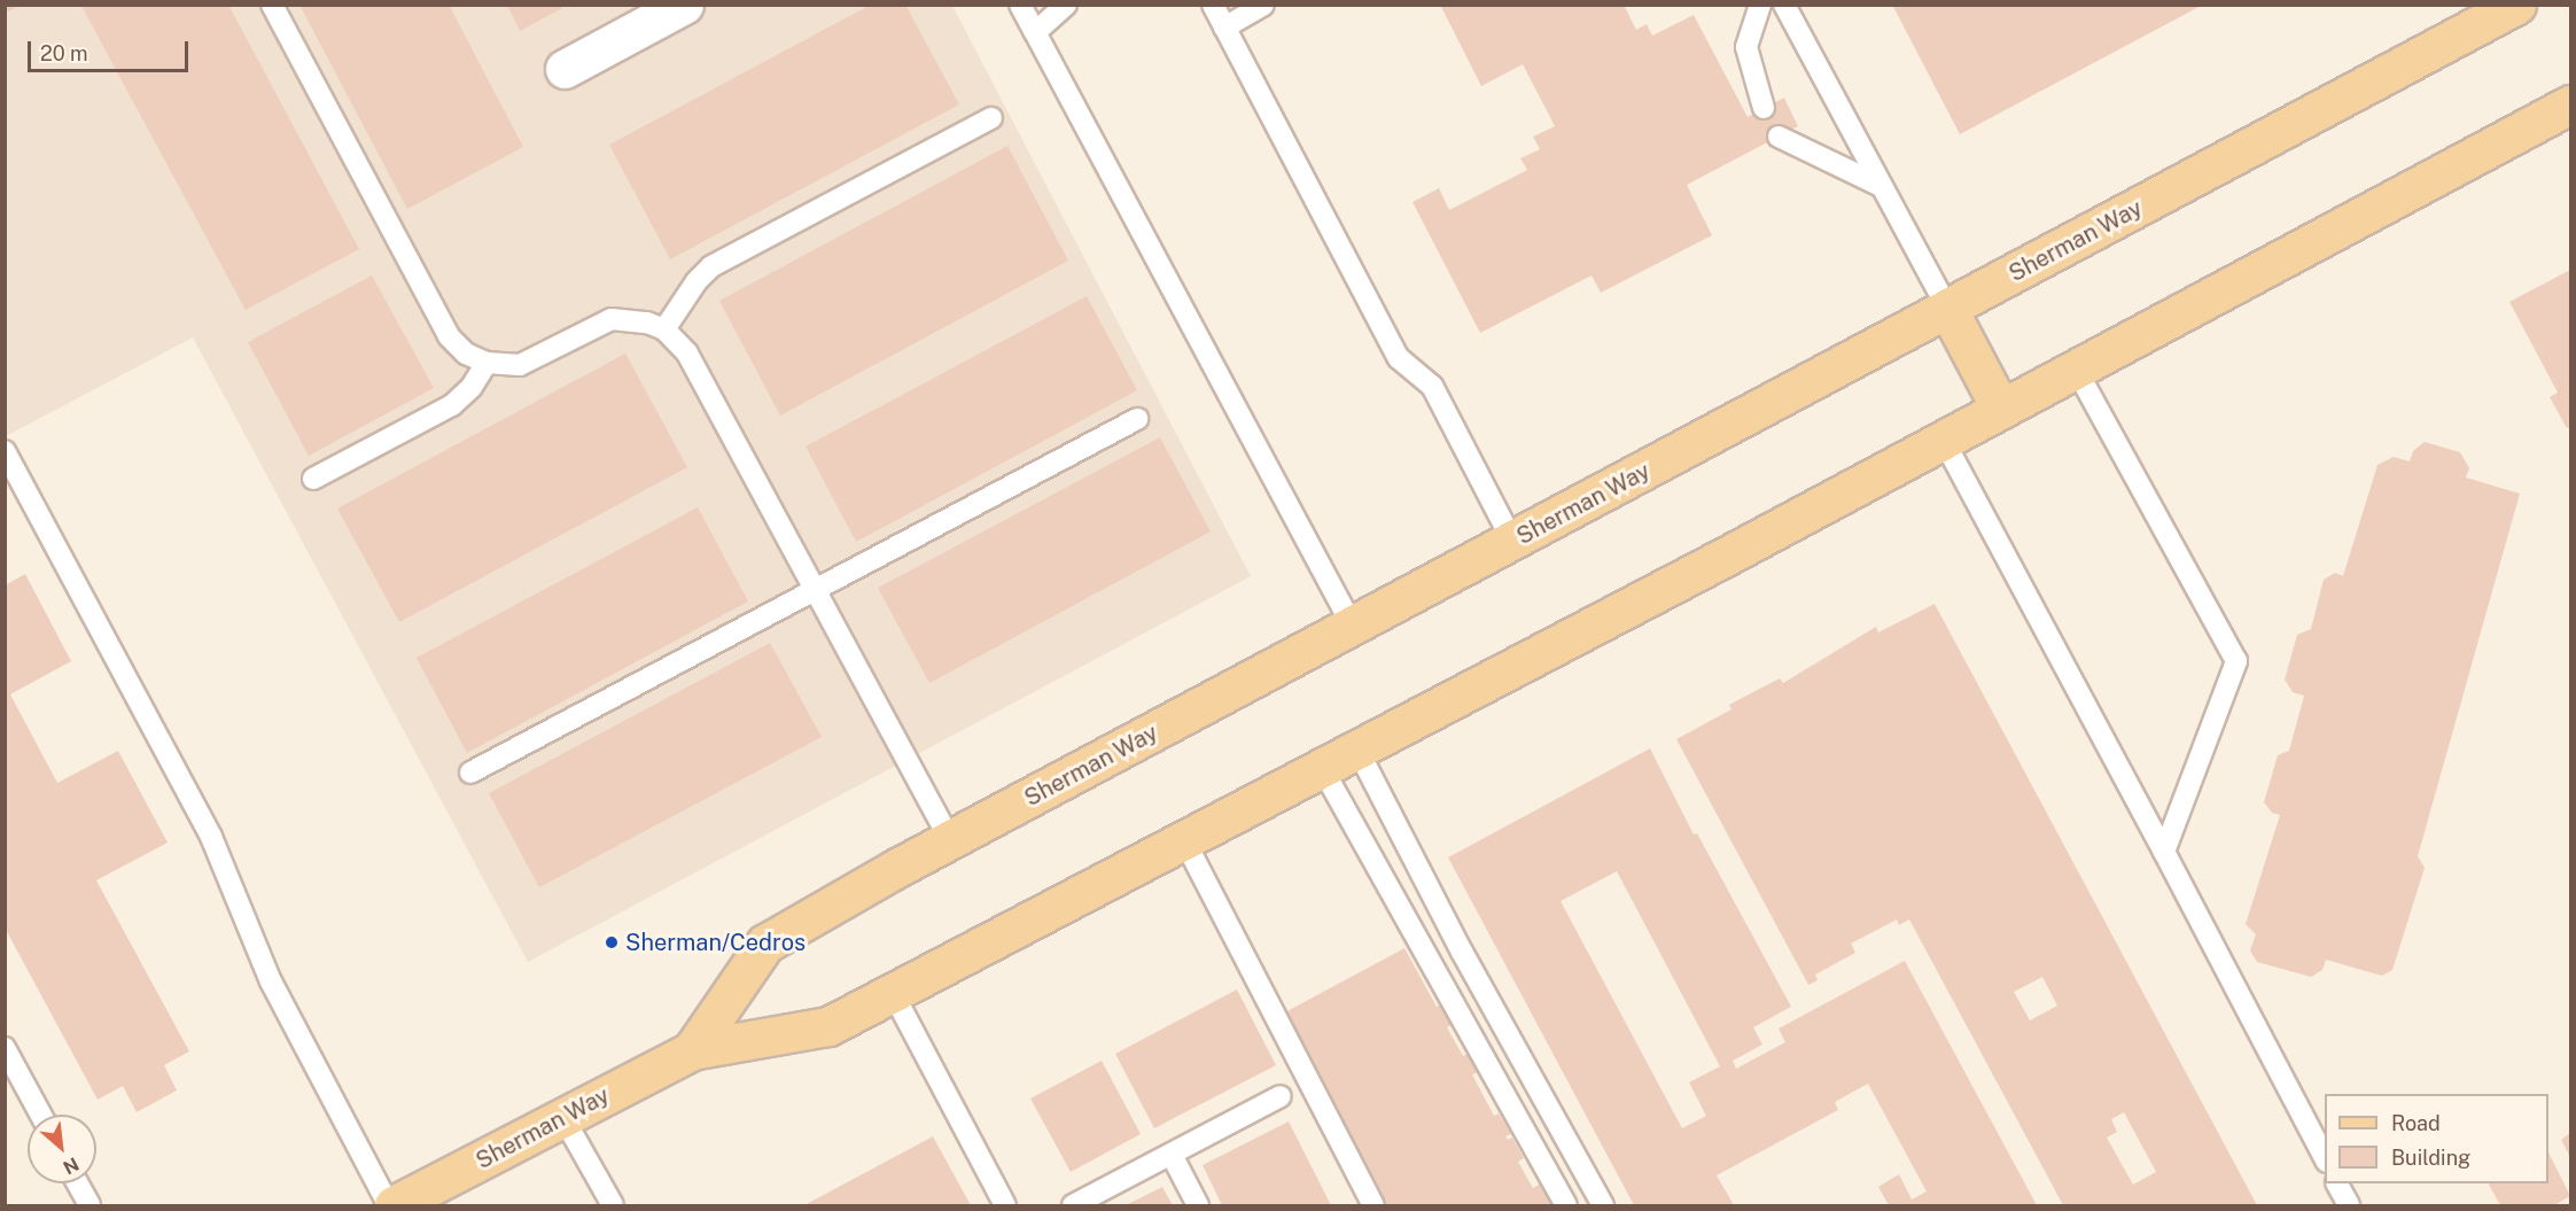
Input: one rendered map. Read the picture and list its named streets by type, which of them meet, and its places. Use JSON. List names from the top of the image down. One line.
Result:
{"streets":{"main road":["Sherman Way"]},"places":["Sherman/Cedros"],"legend":["Road","Building"],"scale_bar":"20 m","north":"bottom right"}
